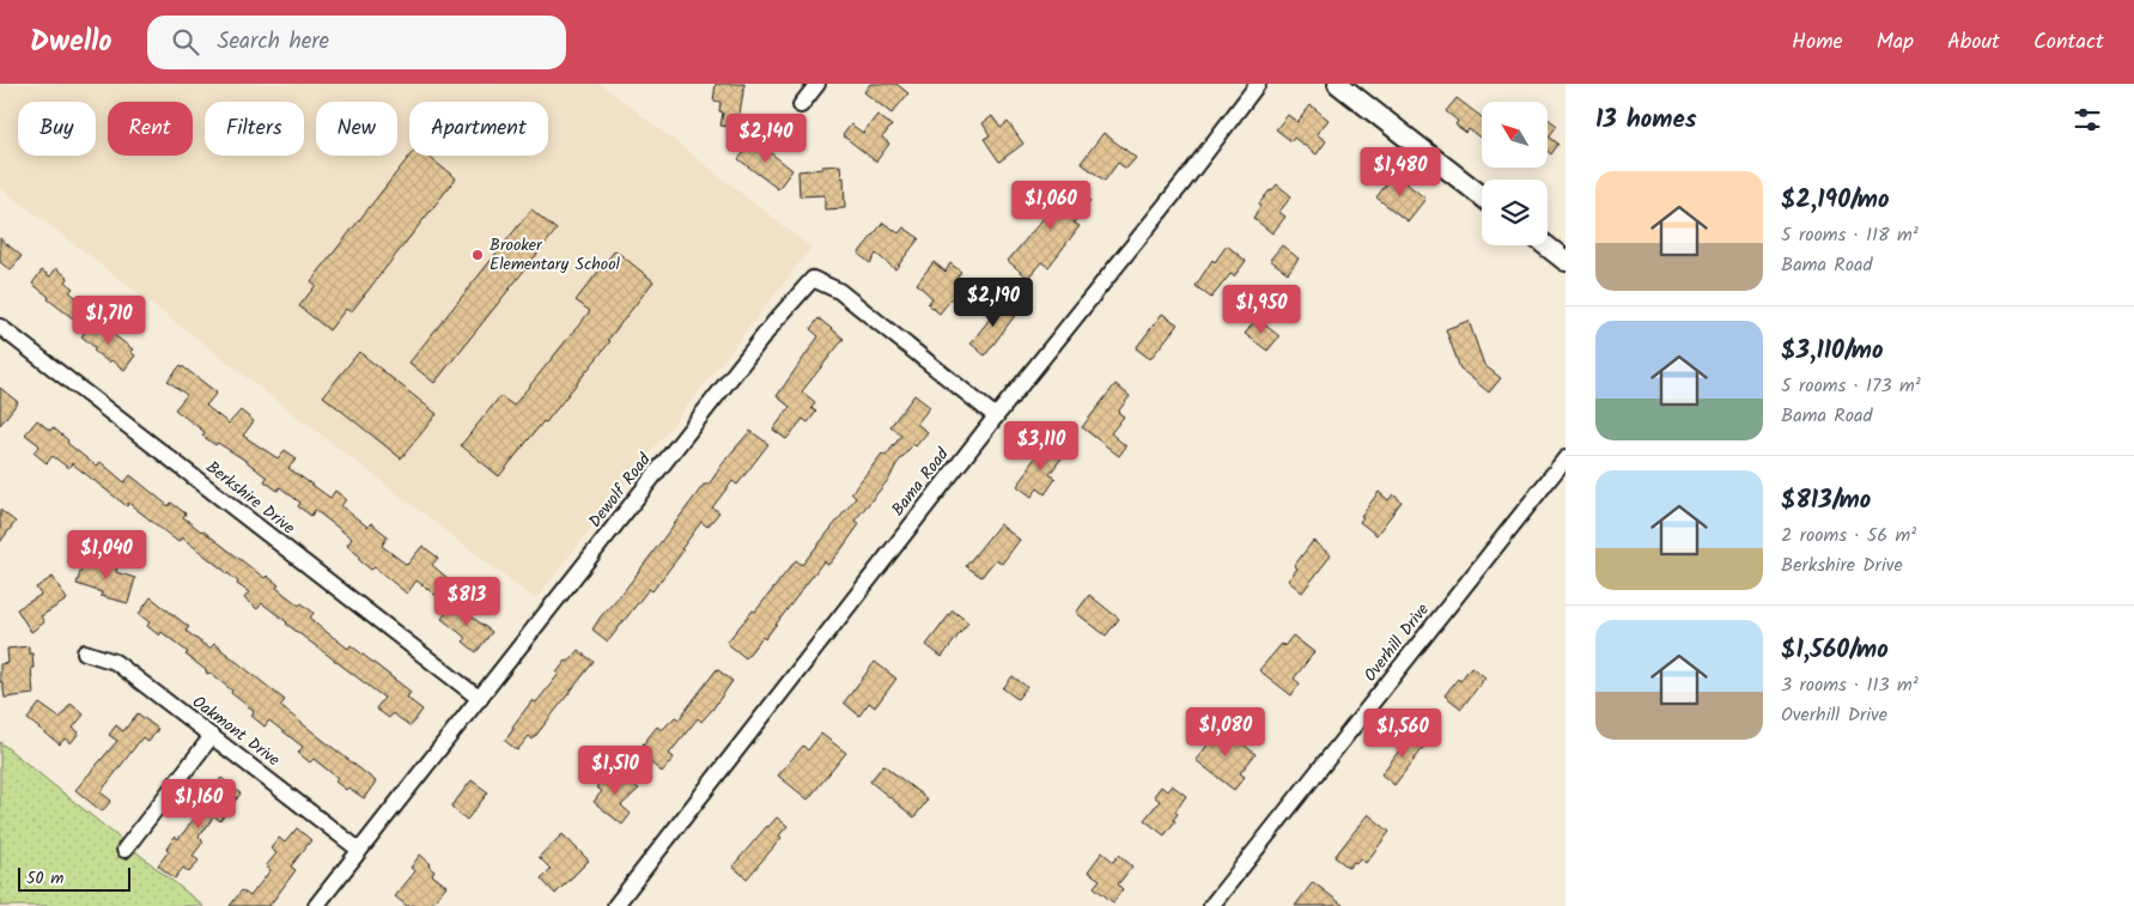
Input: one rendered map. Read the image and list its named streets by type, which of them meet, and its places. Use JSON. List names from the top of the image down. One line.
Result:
{"streets":{"street":["Bama Road","Dewolf Road","Berkshire Drive","Overhill Drive","Oakmont Drive"]},"crossings":[["Bama Road","Dewolf Road"],["Dewolf Road","Berkshire Drive"],["Dewolf Road","Oakmont Drive"]],"places":["Brooker Elementary School"],"scale_bar":"50 m","north":"top left","page":{"header":"Dwello","search":"Search here","nav":["Home","Map","About","Contact"],"heading":"13 homes","chip":["Buy","Rent","Filters","New","Apartment"],"price":["$2,140","$1,480","$1,060","$2,190","$1,950","$1,710","$3,110","$1,040","$813","$1,080","$1,560","$1,510","$1,160"],"list":[{"name":"$2,190/mo","note":"5 rooms · 118 m² · Bama Road"},{"name":"$3,110/mo","note":"5 rooms · 173 m² · Bama Road"},{"name":"$813/mo","note":"2 rooms · 56 m² · Berkshire Drive"},{"name":"$1,560/mo","note":"3 rooms · 113 m² · Overhill Drive"}],"scale":"50 m"}}
